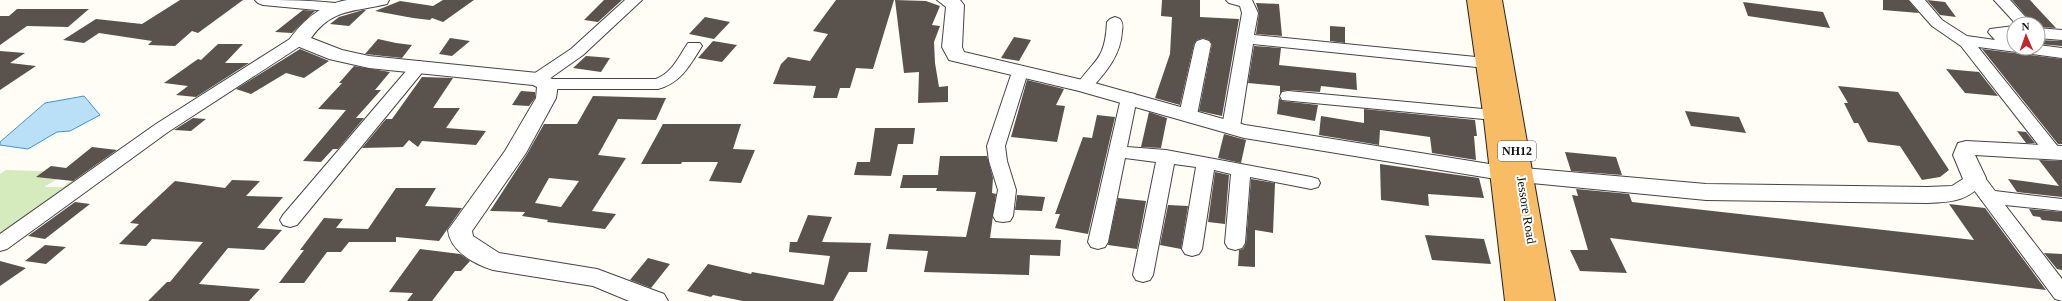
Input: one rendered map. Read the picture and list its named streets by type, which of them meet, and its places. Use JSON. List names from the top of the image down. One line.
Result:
{"streets":{"highway":["NH12","Jessore Road"]},"north":"top"}
